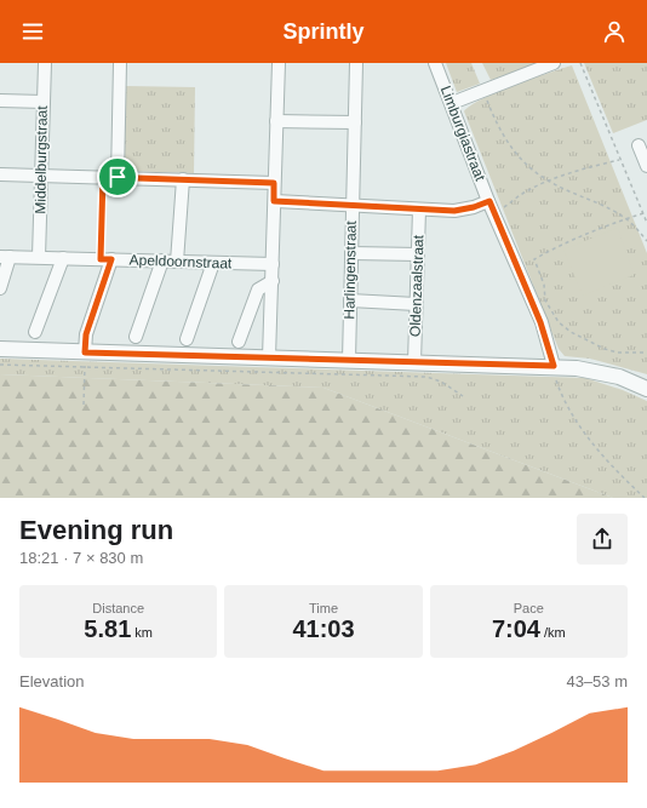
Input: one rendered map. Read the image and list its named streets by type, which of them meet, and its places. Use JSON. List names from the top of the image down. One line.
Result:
{"streets":{"street":["Limburgiastraat","Middelburgstraat","Apeldoornstraat","Harlingenstraat","Oldenzaalstraat"]},"crossings":[["Middelburgstraat","Apeldoornstraat"]],"page":{"header":"Sprintly","heading":["Evening run","18:21 · 7 × 830 m"],"stats":[["Distance","5.81 km"],["Time","41:03"],["Pace","7:04 /km"]],"chart":["Elevation","43–53 m"]}}
